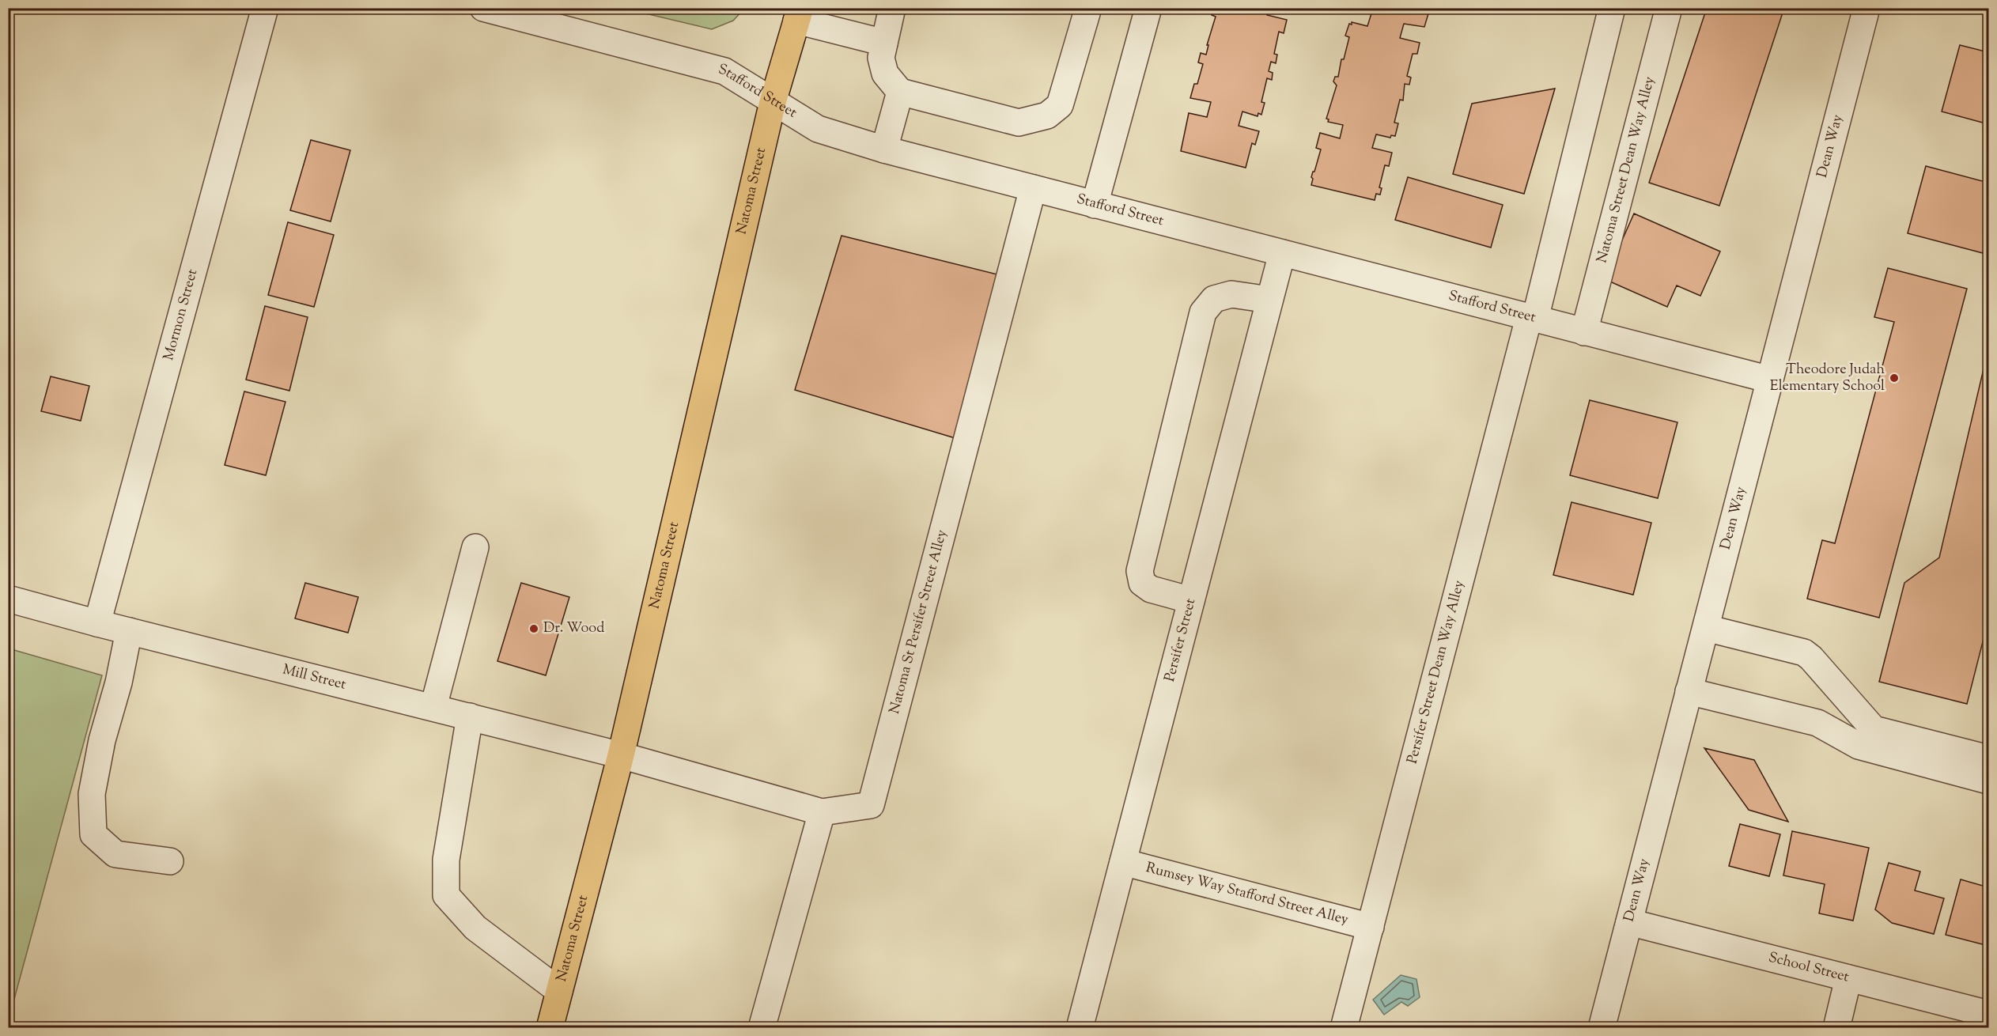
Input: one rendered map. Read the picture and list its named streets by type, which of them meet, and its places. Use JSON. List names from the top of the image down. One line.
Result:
{"streets":{"main road":["Natoma Street"],"street":["Stafford Street","Dean Way","Natoma Street Dean Way Alley","Mormon Street","Natoma St Persifer Street Alley","Persifer Street","Persifer Street Dean Way Alley","Mill Street","Rumsey Way Stafford Street Alley","School Street"]},"crossings":[["Stafford Street","Dean Way"],["Stafford Street","Natoma Street Dean Way Alley"],["Stafford Street","Natoma Street"],["Stafford Street","Natoma St Persifer Street Alley"],["Stafford Street","Persifer Street"],["Stafford Street","Persifer Street Dean Way Alley"],["Dean Way","School Street"],["Natoma Street","Natoma St Persifer Street Alley"],["Natoma Street","Mill Street"],["Mormon Street","Mill Street"],["Natoma St Persifer Street Alley","Mill Street"],["Persifer Street","Rumsey Way Stafford Street Alley"],["Persifer Street Dean Way Alley","Rumsey Way Stafford Street Alley"]],"places":["Theodore Judah Elementary School","Dr. Wood"]}
